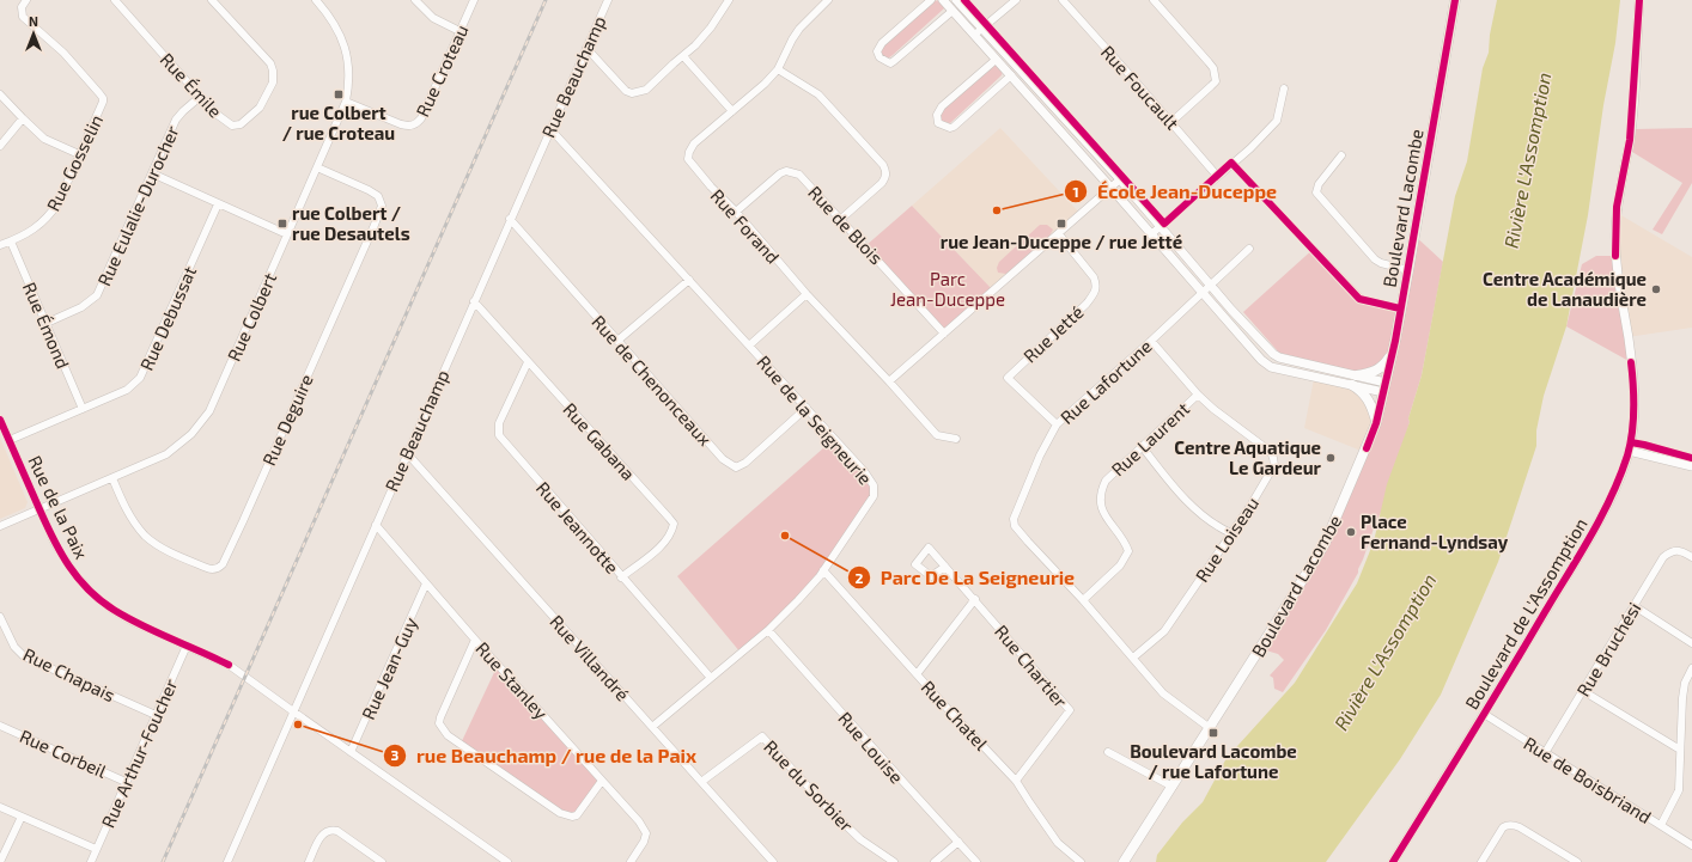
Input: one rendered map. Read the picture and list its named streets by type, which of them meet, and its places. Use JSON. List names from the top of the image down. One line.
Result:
{"streets":{"main road":["Boulevard Lacombe"],"street":["Rue Croteau","Rue Beauchamp","Rue Émile","Rue Foucault","Rue Gosselin","Rue Eulalie-Durocher","Rue de Blois","Rue Forand","Rue Colbert","Rue Debussat","Rue Émond","Rue Jetté","Rue de Chenonceaux","Rue Lafortune","Rue Deguire","Rue de la Seigneurie","Rue Laurent","Rue Gabana","Rue de la Paix","Rue Jeannotte","Rue Loiseau","Boulevard de L'Assomption","Rue Bruchési","Rue Villandré","Rue Chartier","Rue Jean-Guy","Rue Chapais","Rue Stanley","Rue Chatel","Rue Louise","Rue Corbeil","Rue Arthur-Foucher","Rue de Boisbriand","Rue du Sorbier"]},"crossings":[["Rue Croteau","Rue Colbert"],["Rue Beauchamp","Rue de Chenonceaux"],["Rue Beauchamp","Rue de la Seigneurie"],["Rue Beauchamp","Rue Gabana"],["Rue Beauchamp","Rue de la Paix"],["Rue Beauchamp","Rue Villandré"],["Rue Beauchamp","Rue Stanley"],["Rue Émile","Rue Eulalie-Durocher"],["Rue Gosselin","Rue Émond"],["Rue Eulalie-Durocher","Rue Émond"],["Boulevard Lacombe","Rue Lafortune"],["Rue de Blois","Rue Forand"],["Rue Colbert","Rue Deguire"],["Rue Colbert","Rue de la Paix"],["Rue Debussat","Rue Émond"],["Rue Debussat","Rue de la Paix"],["Rue Jetté","Rue Lafortune"],["Rue de Chenonceaux","Rue de la Seigneurie"],["Rue Lafortune","Rue Laurent"],["Rue Lafortune","Rue Loiseau"],["Rue de la Seigneurie","Rue Jeannotte"],["Rue de la Seigneurie","Rue Villandré"],["Rue de la Seigneurie","Rue Chatel"],["Rue de la Seigneurie","Rue Louise"],["Rue Laurent","Rue Loiseau"],["Rue Gabana","Rue Jeannotte"],["Rue de la Paix","Rue Jean-Guy"],["Rue de la Paix","Rue Arthur-Foucher"],["Boulevard de L'Assomption","Rue de Boisbriand"],["Rue Bruchési","Rue de Boisbriand"],["Rue Villandré","Rue du Sorbier"],["Rue Chartier","Rue Chatel"],["Rue Jean-Guy","Rue Stanley"],["Rue Chapais","Rue Arthur-Foucher"],["Rue Corbeil","Rue Arthur-Foucher"]],"water":["Rivière L'Assomption"],"parks":["Parc Jean-Duceppe"],"places":{"transit":["rue Colbert / rue Croteau","rue Colbert / rue Desautels","rue Jean-Duceppe / rue Jetté","Boulevard Lacombe / rue Lafortune"],"other":["École Jean-Duceppe","Centre Académique de Lanaudière","Centre Aquatique Le Gardeur","Place Fernand-Lyndsay","Parc De La Seigneurie","rue Beauchamp / rue de la Paix"]},"north":"top"}
